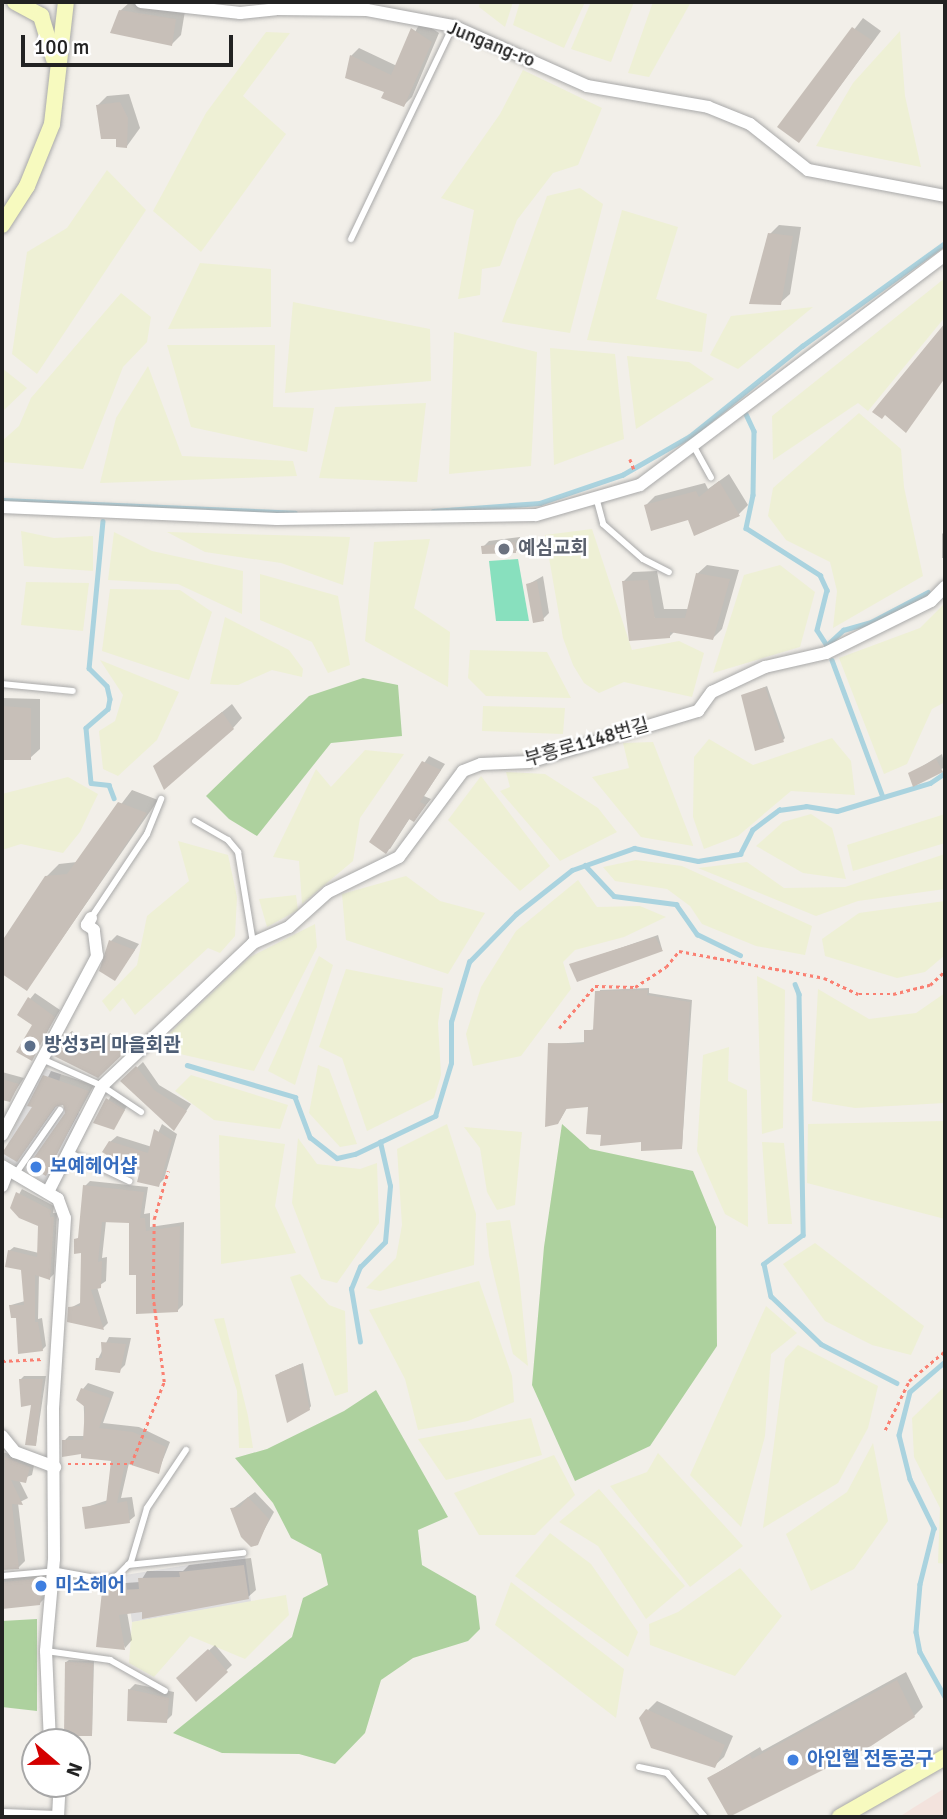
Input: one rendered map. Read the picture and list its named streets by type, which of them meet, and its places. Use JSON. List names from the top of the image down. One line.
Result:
{"streets":{"street":["Jungang-ro","부흥로1148번길"]},"places":["예심교회","방성3리 마을회관","보예헤어샵","미소헤어","아인헬 전동공구"],"scale_bar":"100 m","north":"right"}
